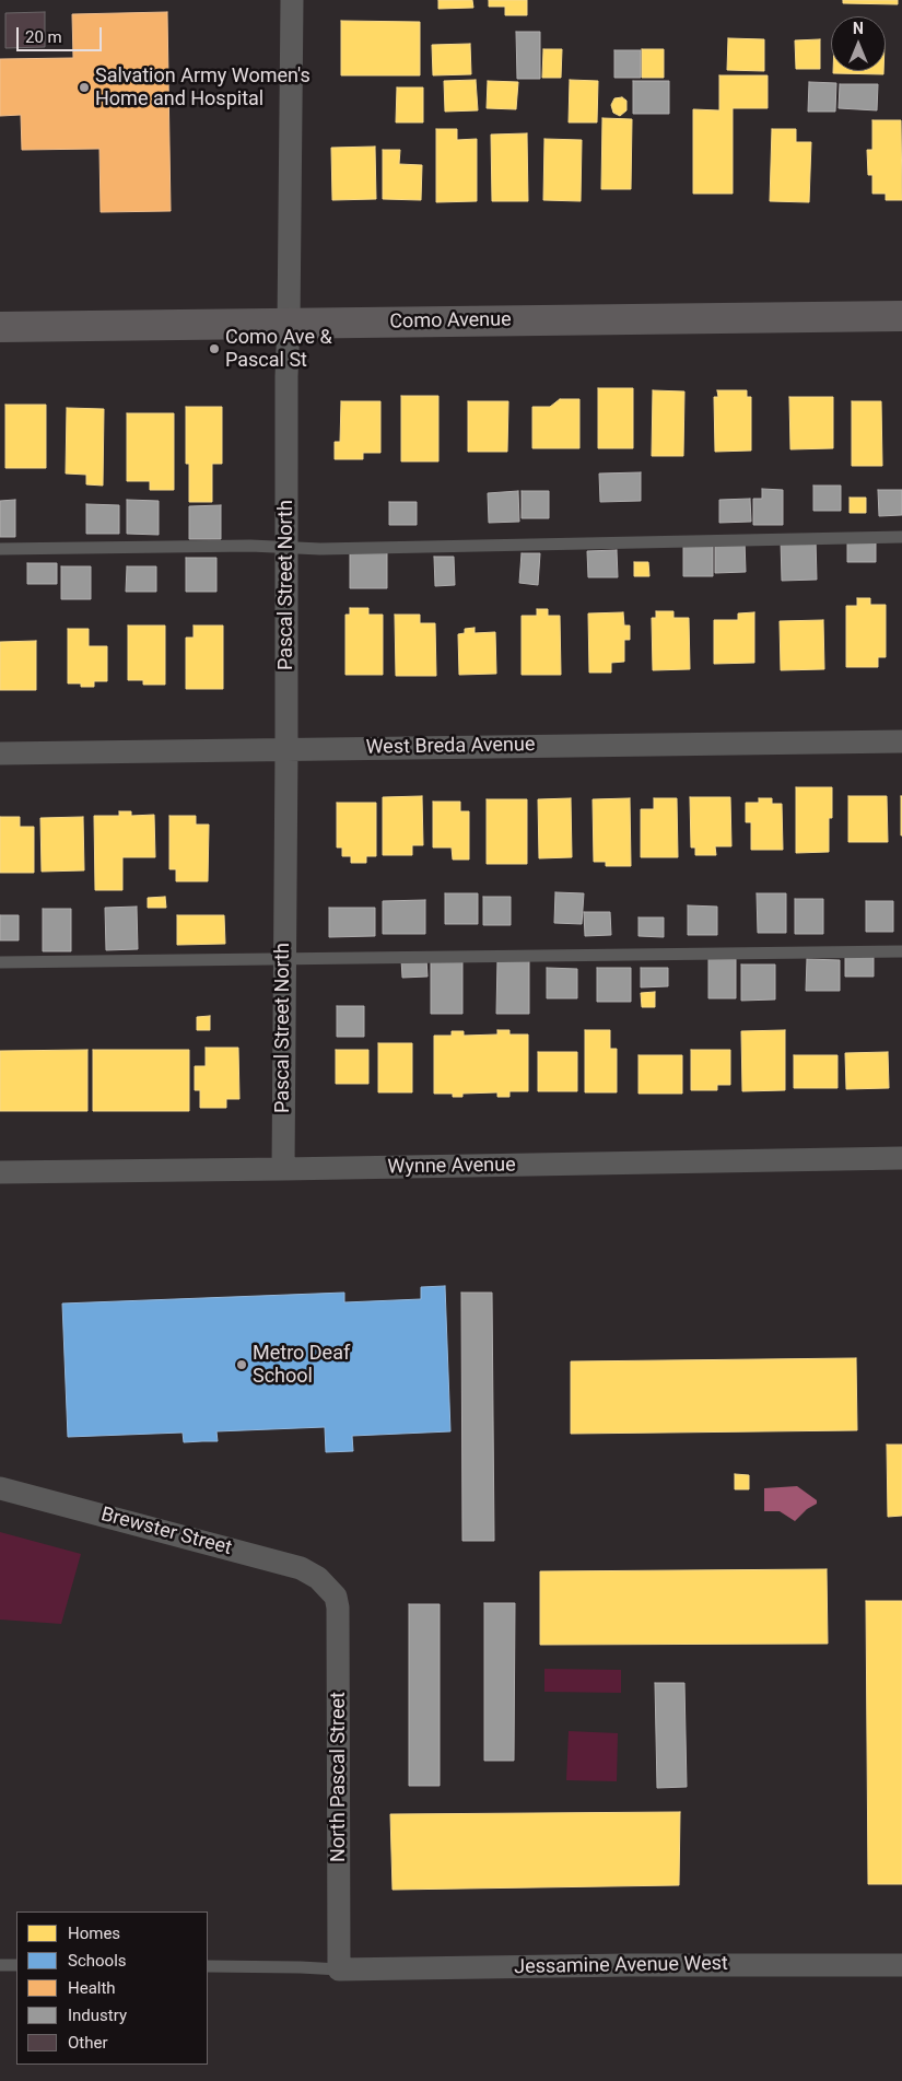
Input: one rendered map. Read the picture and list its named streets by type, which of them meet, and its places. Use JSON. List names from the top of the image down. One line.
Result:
{"streets":{"main road":["Como Avenue"],"street":["Pascal Street North","West Breda Avenue","Wynne Avenue","Brewster Street","North Pascal Street","Jessamine Avenue West"]},"crossings":[["Como Avenue","Pascal Street North"],["Pascal Street North","West Breda Avenue"],["Pascal Street North","Wynne Avenue"],["Brewster Street","North Pascal Street"],["North Pascal Street","Jessamine Avenue West"]],"places":["Salvation Army Women's Home and Hospital","Como Ave & Pascal St","Metro Deaf School"],"legend":["Homes","Schools","Health","Industry","Other"],"scale_bar":"20 m","north":"top"}
